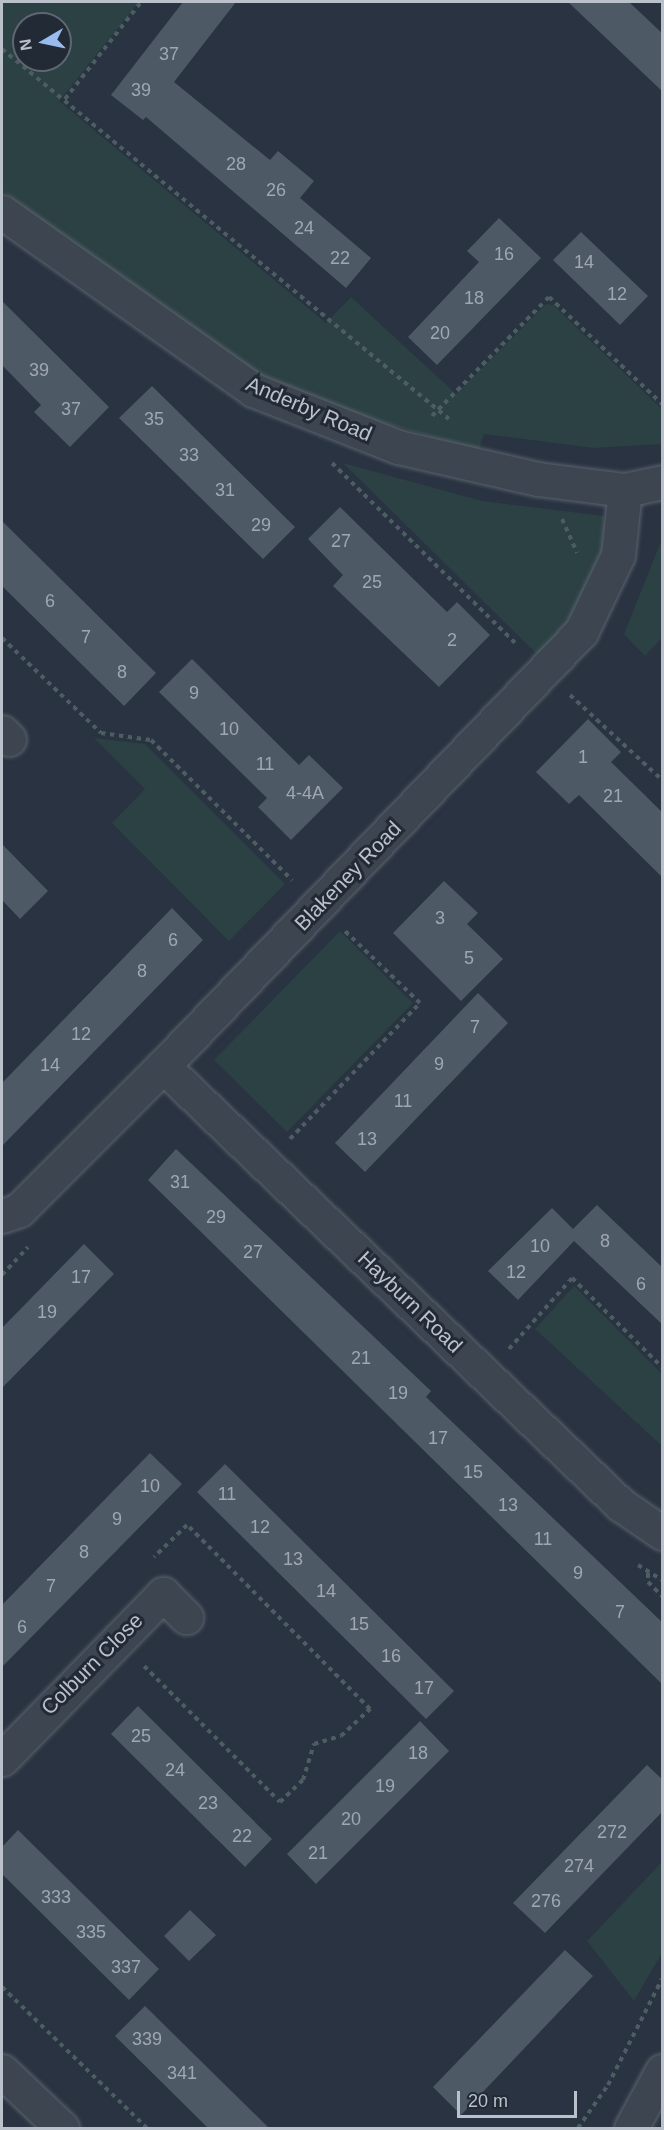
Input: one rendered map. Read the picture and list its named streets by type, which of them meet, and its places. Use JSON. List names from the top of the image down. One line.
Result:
{"streets":{"street":["Anderby Road","Blakeney Road","Hayburn Road","Colburn Close"]},"crossings":[["Anderby Road","Blakeney Road"],["Blakeney Road","Hayburn Road"]],"house_numbers":["37","39","28","26","24","16","22","14","12","18","20","39","37","35","33","31","29","27","25","6","7","2","8","9","10","1","11","4-4A","21","3","6","5","8","7","12","9","14","11","13","31","29","8","10","27","12","17","6","19","21","19","17","15","10","11","13","9","12","11","8","13","9","7","14","7","15","6","16","17","25","18","24","19","23","20","272","22","21","274","333","276","335","337","339","341"],"scale_bar":"20 m","north":"left"}
